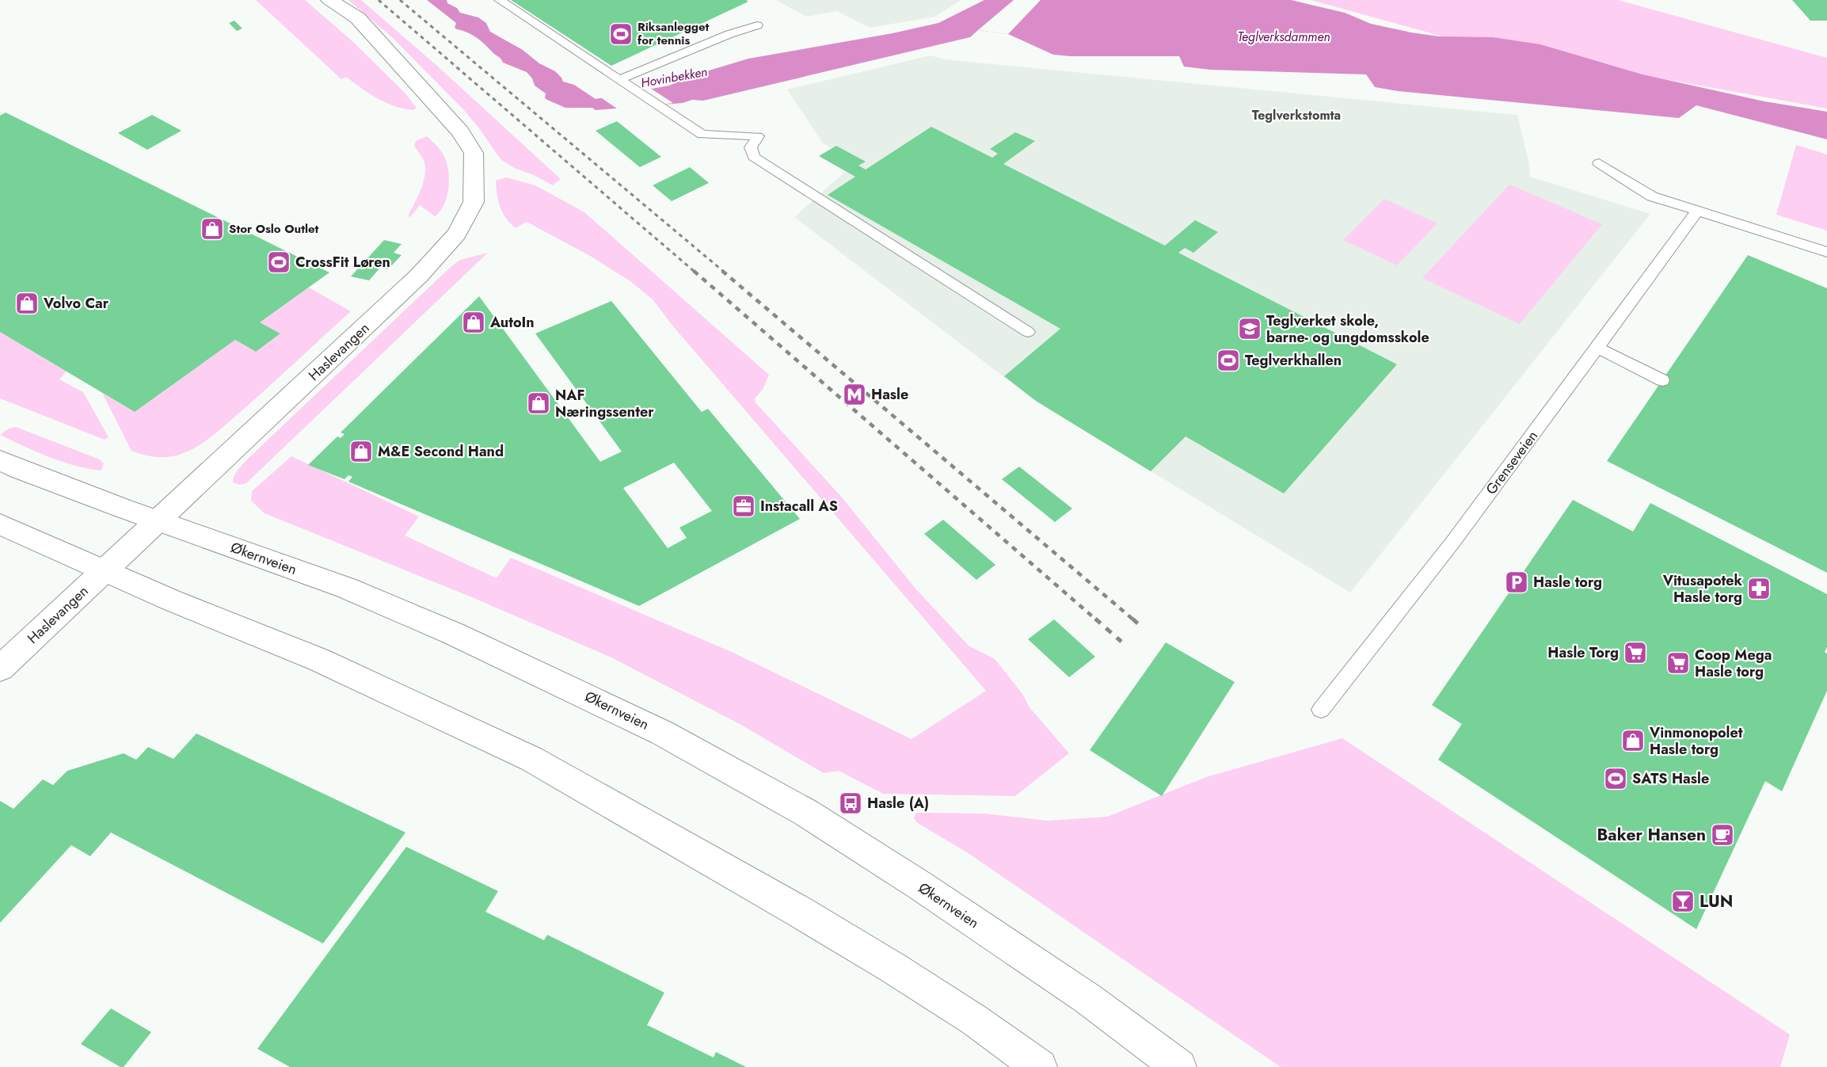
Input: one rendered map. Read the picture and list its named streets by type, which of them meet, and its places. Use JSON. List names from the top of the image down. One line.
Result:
{"streets":{"main road":["Haslevangen","Økernveien"],"lane":["Grenseveien"]},"crossings":[["Haslevangen","Økernveien"]],"districts":["Teglverkstomta"],"water":["Teglverksdammen","Hovinbekken"],"places":{"sports":["Riksanlegget for tennis","CrossFit Løren","Teglverkhallen","SATS Hasle"],"shop":["Stor Oslo Outlet","Volvo Car","AutoIn","NAF Næringssenter","M&E Second Hand","Vinmonopolet Hasle torg"],"school or university":["Teglverket skole, barne- og ungdomsskole"],"metro station":["Hasle"],"office":["Instacall AS"],"parking":["Hasle torg"],"pharmacy":["Vitusapotek Hasle torg"],"supermarket":["Hasle Torg","Coop Mega Hasle torg"],"bus stop":["Hasle (A)"],"cafe":["Baker Hansen"],"bar":["LUN"]}}
